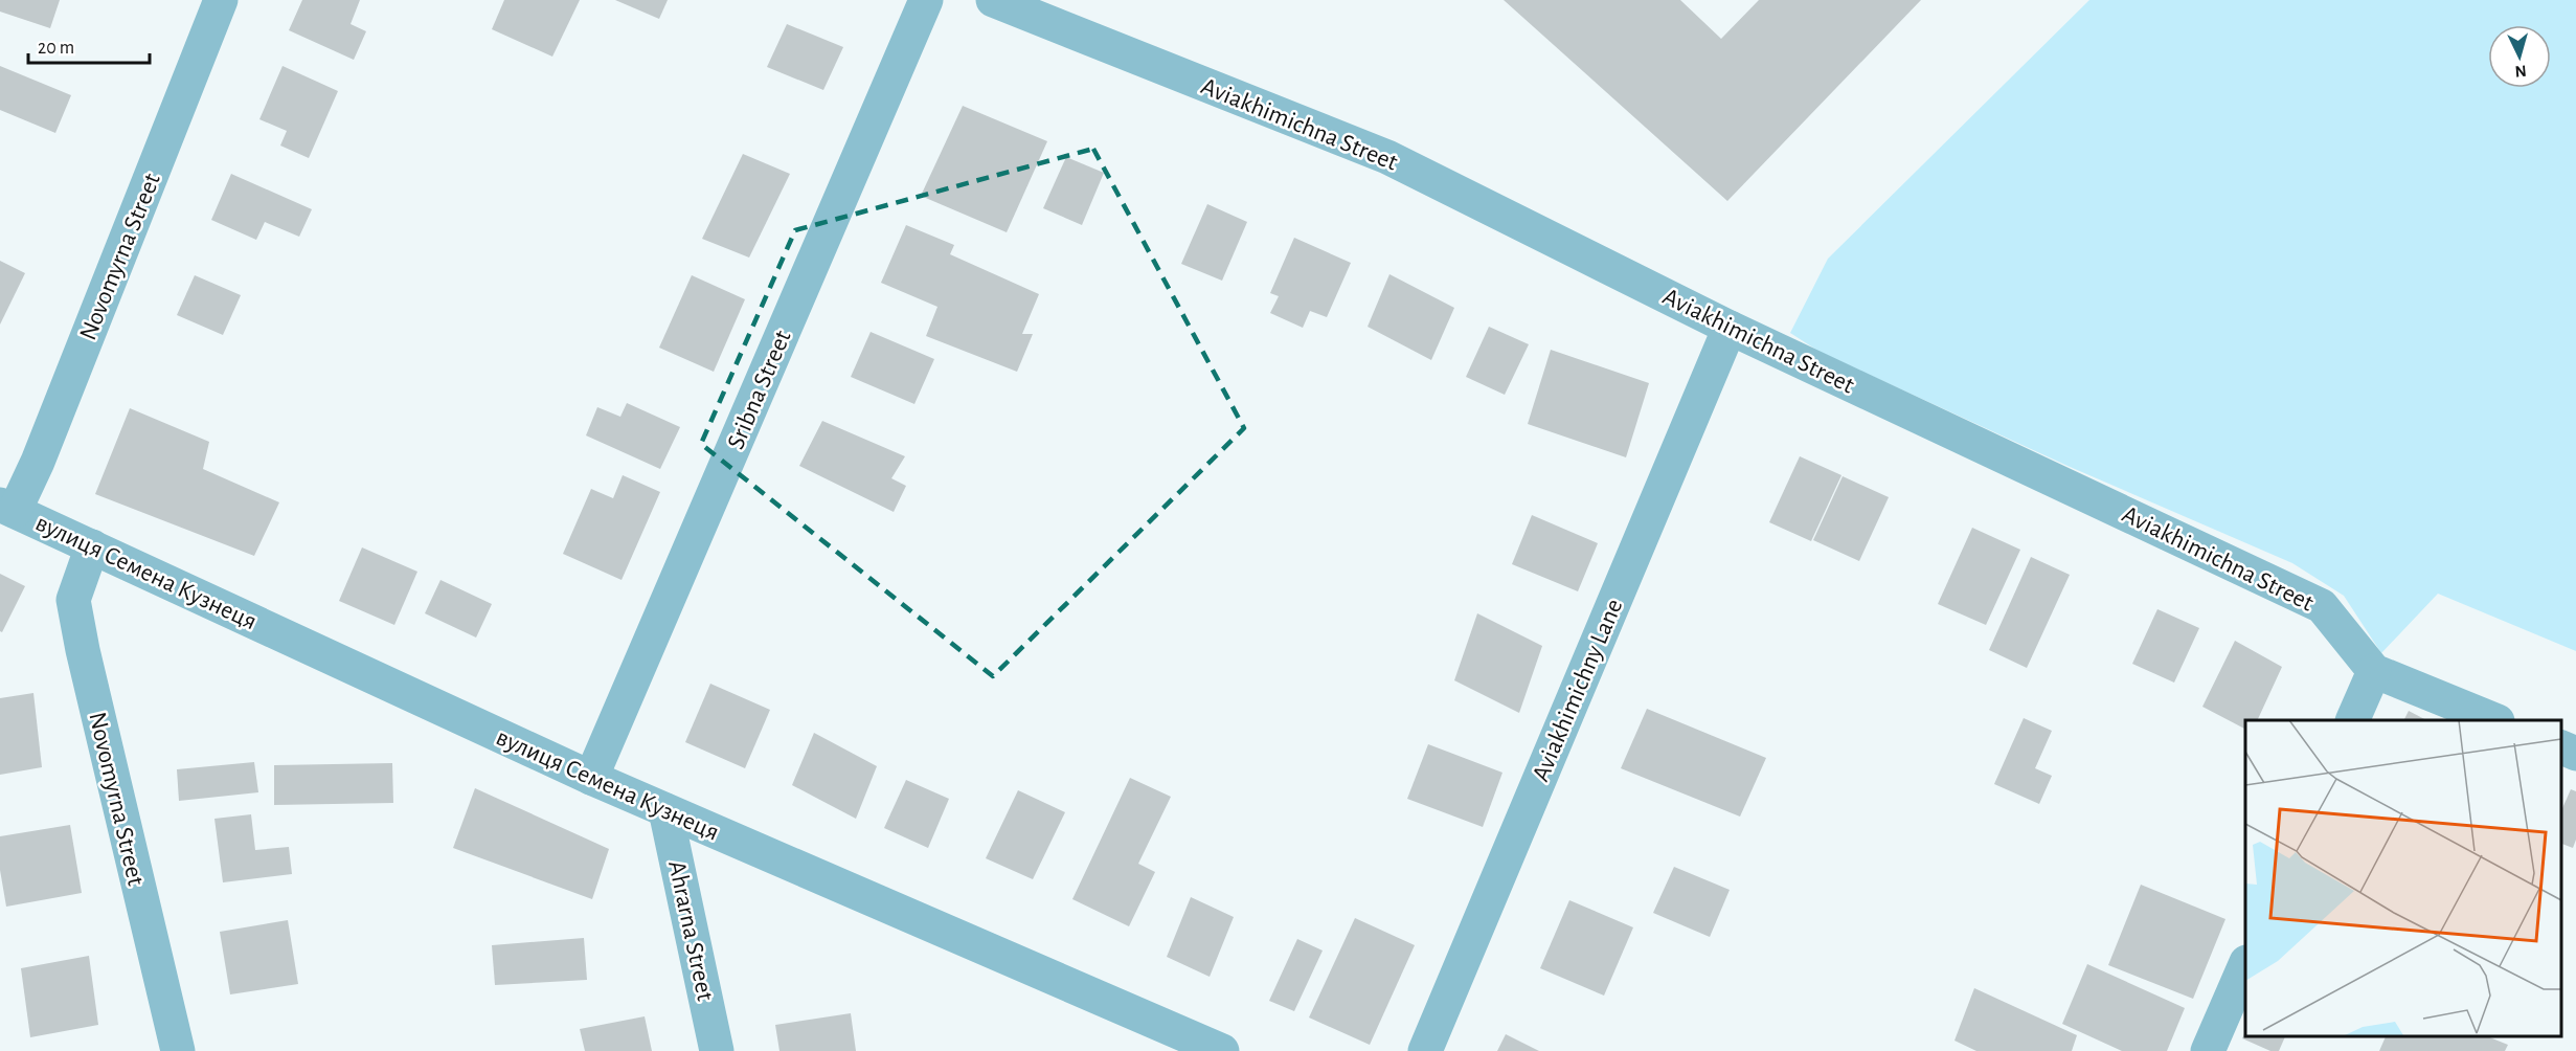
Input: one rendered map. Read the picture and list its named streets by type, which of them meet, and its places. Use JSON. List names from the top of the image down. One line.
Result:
{"streets":{"street":["Aviakhimichna Street","Novomyrna Street","Sribna Street","вулиця Семена Кузнеця","Aviakhimichny Lane","Ahrarna Street"]},"crossings":[["Aviakhimichna Street","Aviakhimichny Lane"],["Novomyrna Street","вулиця Семена Кузнеця"],["Sribna Street","вулиця Семена Кузнеця"],["вулиця Семена Кузнеця","Ahrarna Street"]],"scale_bar":"20 m","north":"bottom"}
